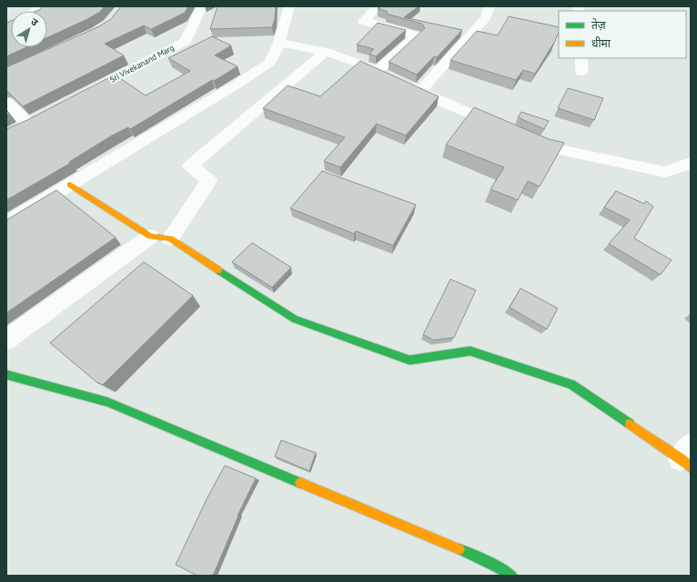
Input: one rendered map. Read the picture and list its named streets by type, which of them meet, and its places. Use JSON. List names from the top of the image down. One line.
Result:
{"streets":{"street":["Sri Vivekanand Marg"]},"legend":["तेज़","धीमा"],"north":"top right"}
